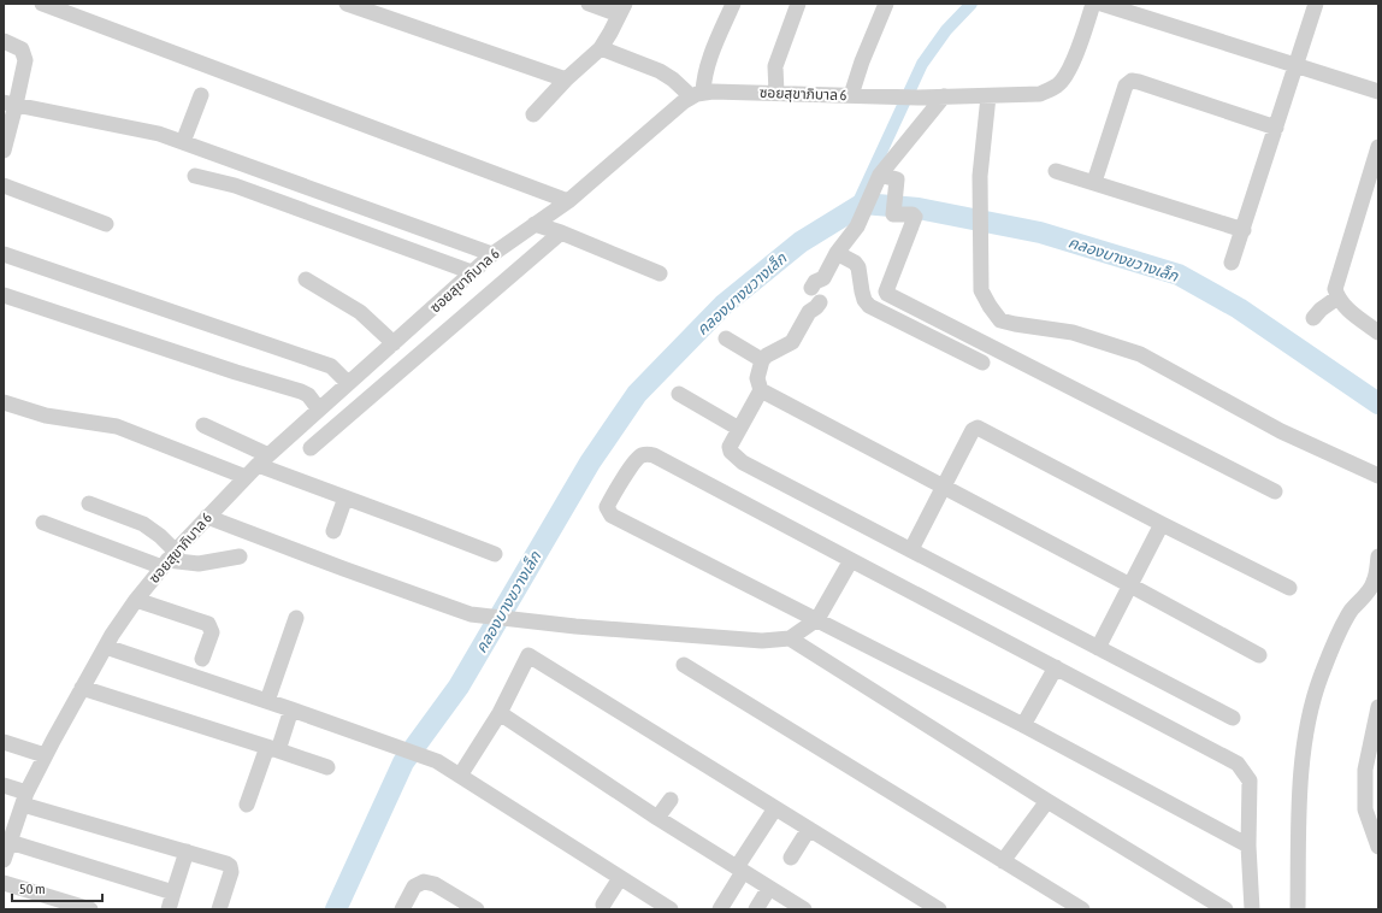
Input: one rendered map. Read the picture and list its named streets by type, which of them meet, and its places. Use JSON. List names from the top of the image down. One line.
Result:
{"streets":{"street":["ซอยสุขาภิบาล 6"]},"water":["คลองบางขวางเล็ก"],"scale_bar":"50 m"}
